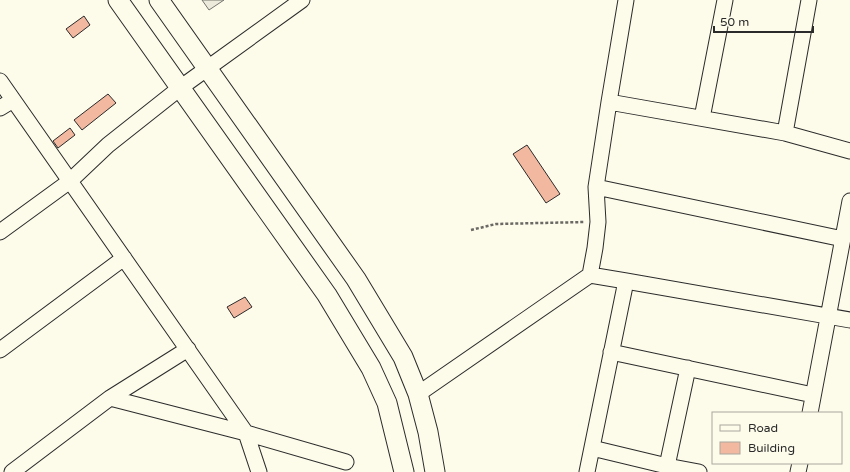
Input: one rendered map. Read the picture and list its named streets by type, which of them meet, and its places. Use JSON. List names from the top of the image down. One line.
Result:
{"legend":["Road","Building"],"scale_bar":"50 m"}
